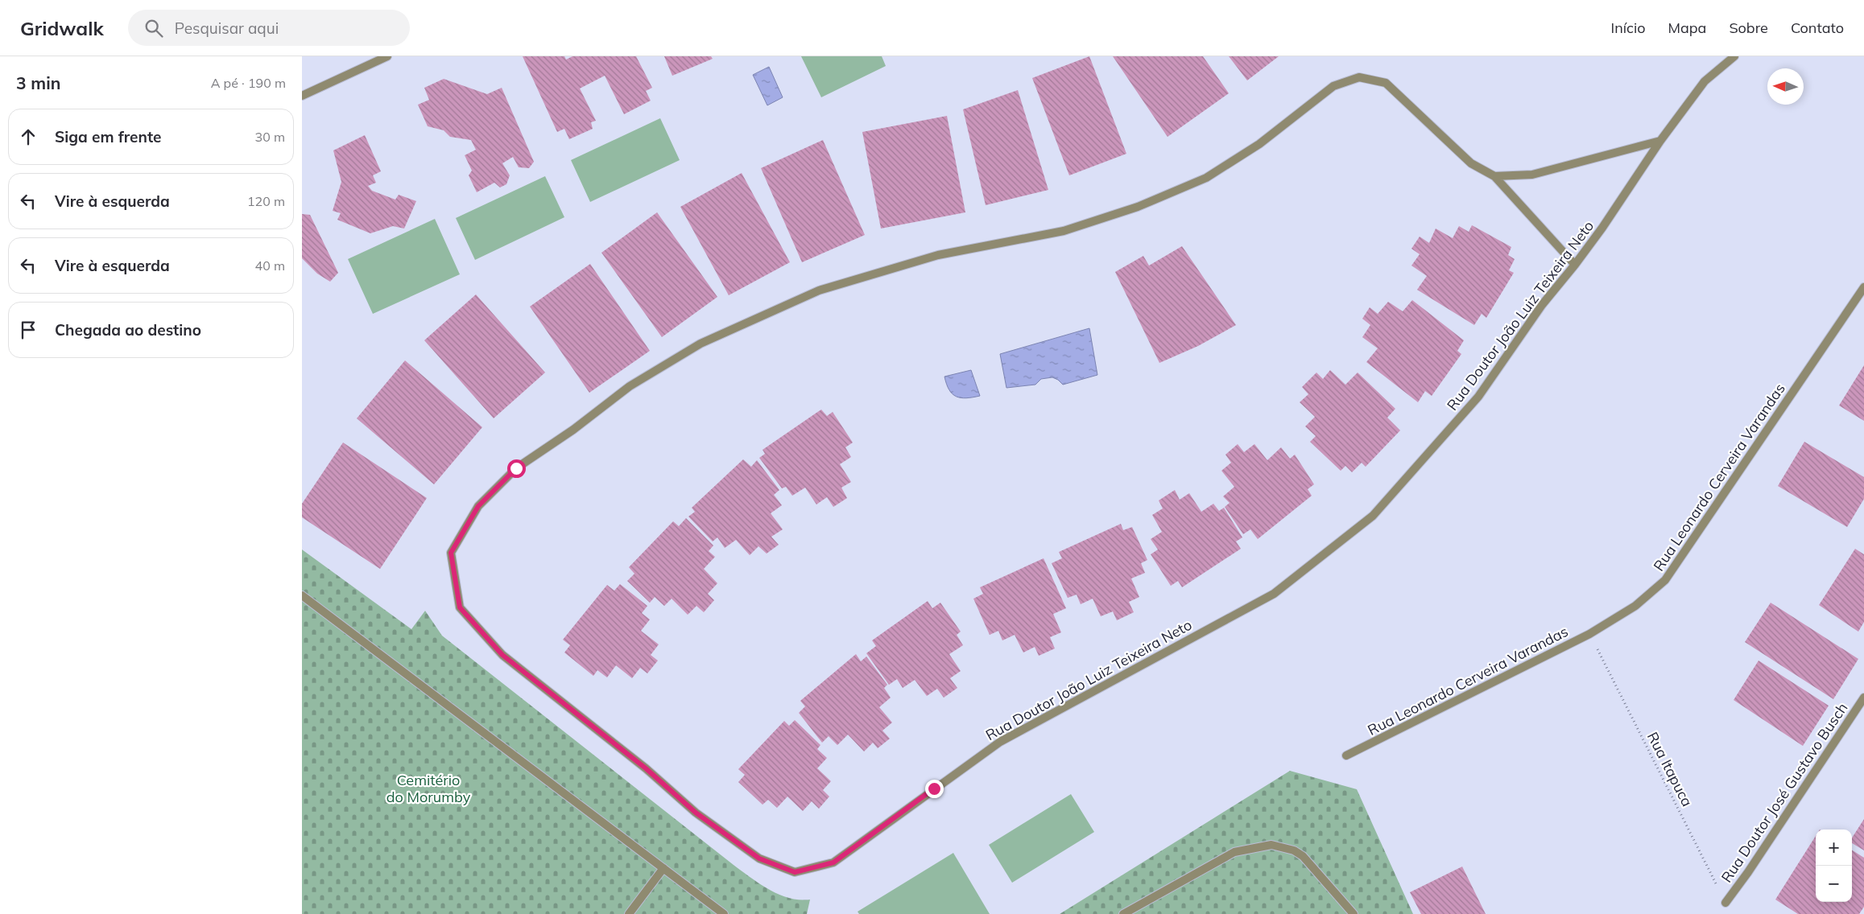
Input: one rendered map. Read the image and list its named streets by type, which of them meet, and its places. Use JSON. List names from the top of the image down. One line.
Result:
{"streets":{"street":["Rua Doutor João Luiz Teixeira Neto","Rua Leonardo Cerveira Varandas","Rua Doutor José Gustavo Busch"],"path":["Rua Itapuca"]},"crossings":[["Rua Leonardo Cerveira Varandas","Rua Itapuca"],["Rua Itapuca","Rua Doutor José Gustavo Busch"]],"parks":["Cemitério do Morumby"],"north":"left","page":{"header":"Gridwalk","search":"Pesquisar aqui","nav":["Início","Mapa","Sobre","Contato"],"heading":["3 min","A pé · 190 m"],"list":[["Siga em frente","30 m"],["Vire à esquerda","120 m"],["Vire à esquerda","40 m"],"Chegada ao destino"],"map_buttons":["+","−"]}}
